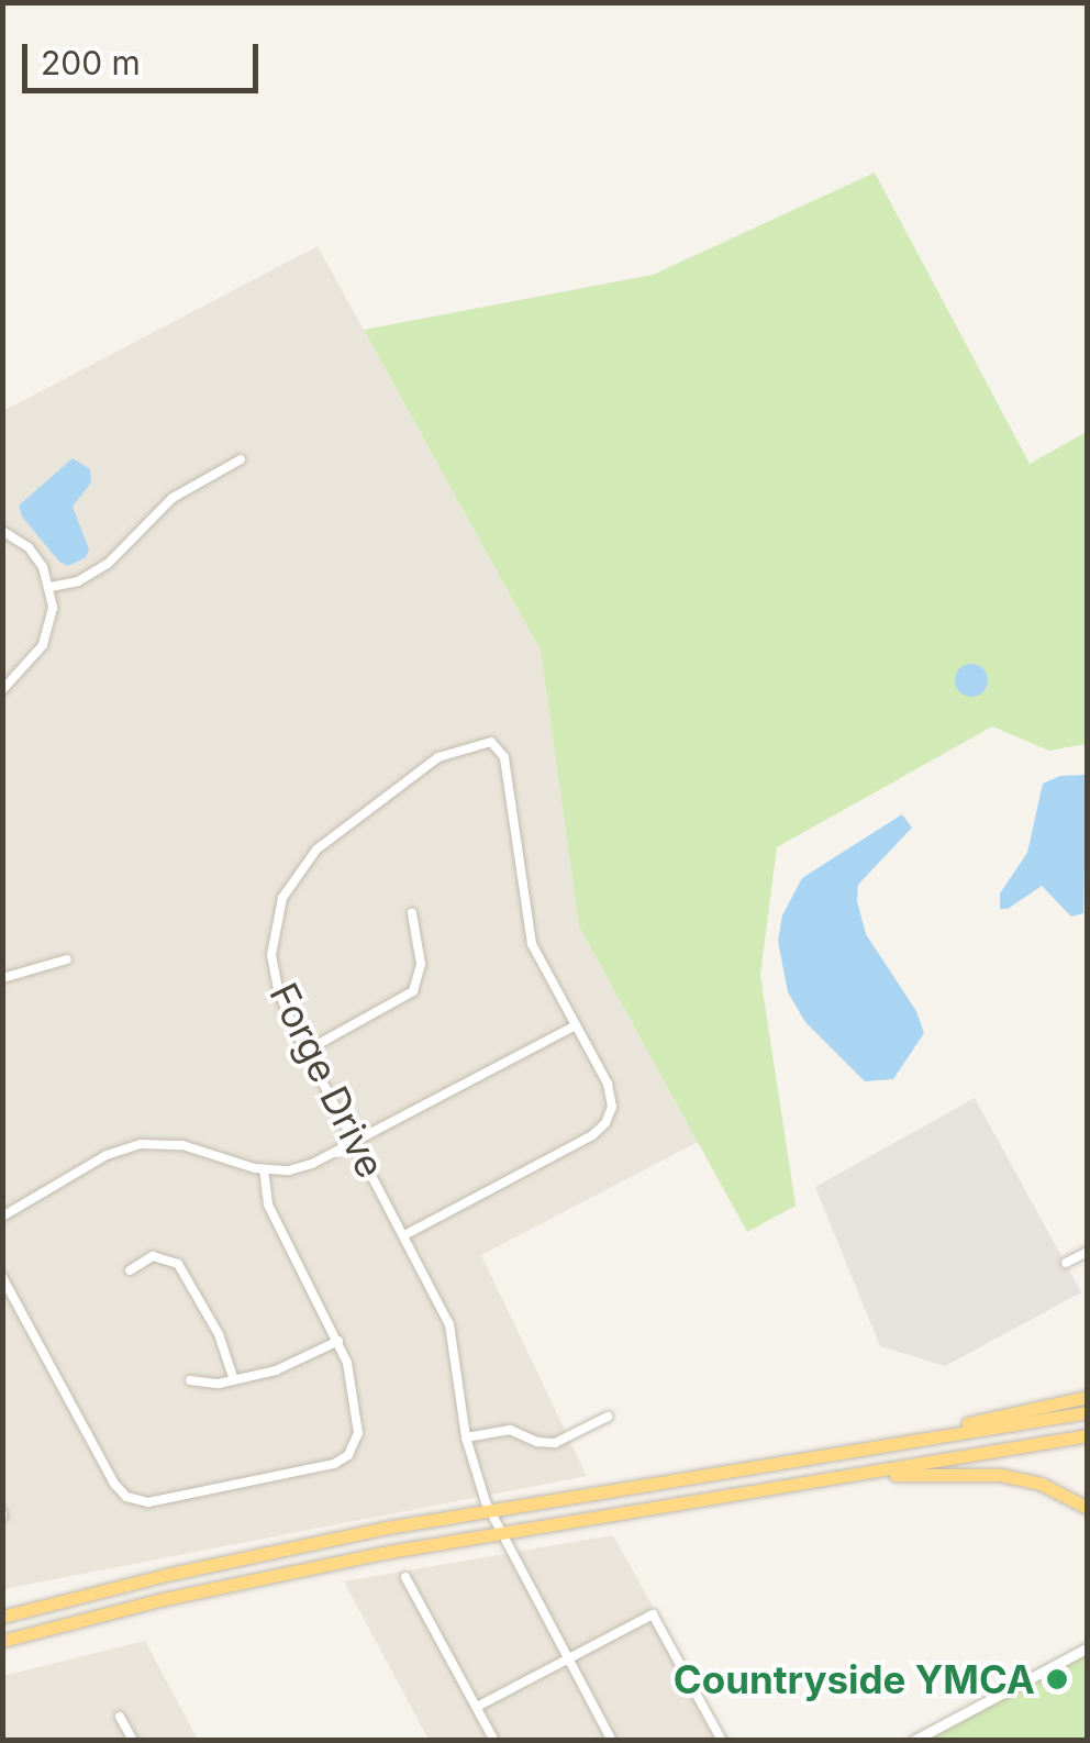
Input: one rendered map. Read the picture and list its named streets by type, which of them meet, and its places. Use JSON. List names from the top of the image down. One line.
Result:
{"streets":{"street":["Forge Drive"]},"places":["Countryside YMCA"],"scale_bar":"200 m"}
